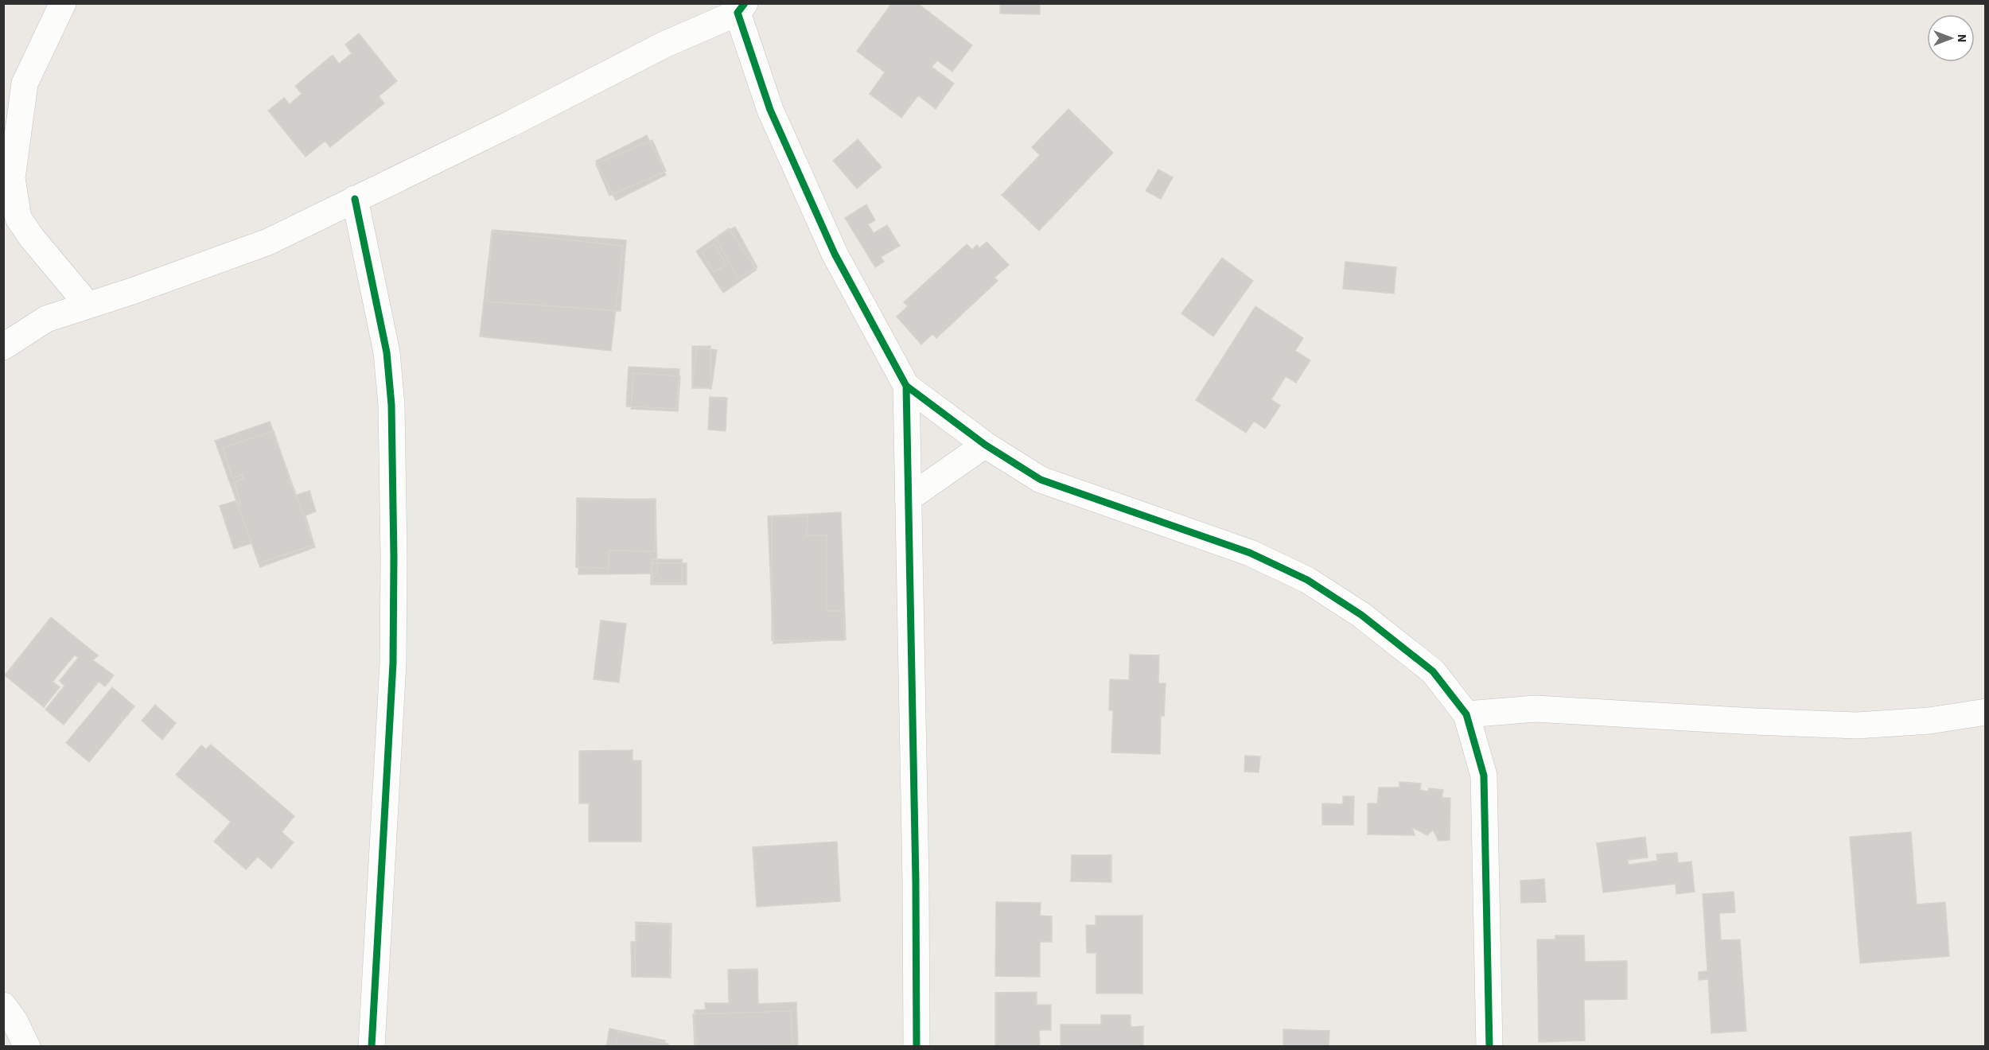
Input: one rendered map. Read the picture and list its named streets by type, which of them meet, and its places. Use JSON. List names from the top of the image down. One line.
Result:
{"north":"right"}
